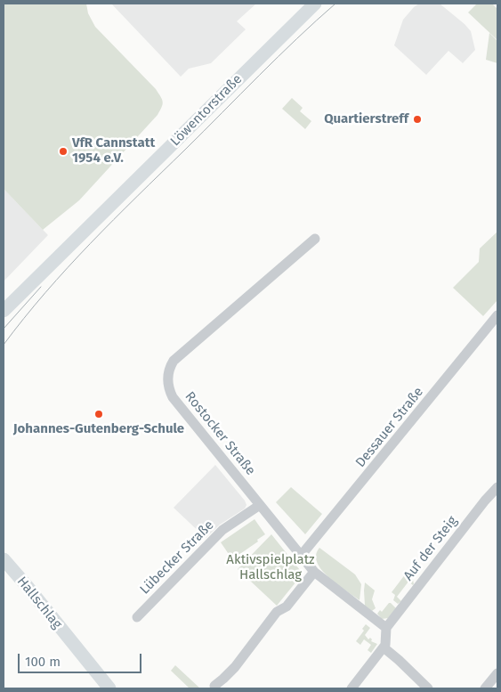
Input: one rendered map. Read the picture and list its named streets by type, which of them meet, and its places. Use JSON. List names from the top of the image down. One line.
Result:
{"streets":{"main road":["Löwentorstraße","Hallschlag"],"street":["Dessauer Straße","Rostocker Straße","Auf der Steig","Lübecker Straße"]},"crossings":[["Dessauer Straße","Rostocker Straße"],["Rostocker Straße","Auf der Steig"],["Rostocker Straße","Lübecker Straße"]],"parks":["Aktivspielplatz Hallschlag"],"places":["Quartierstreff","VfR Cannstatt 1954 e.V.","Johannes-Gutenberg-Schule"],"scale_bar":"100 m"}
